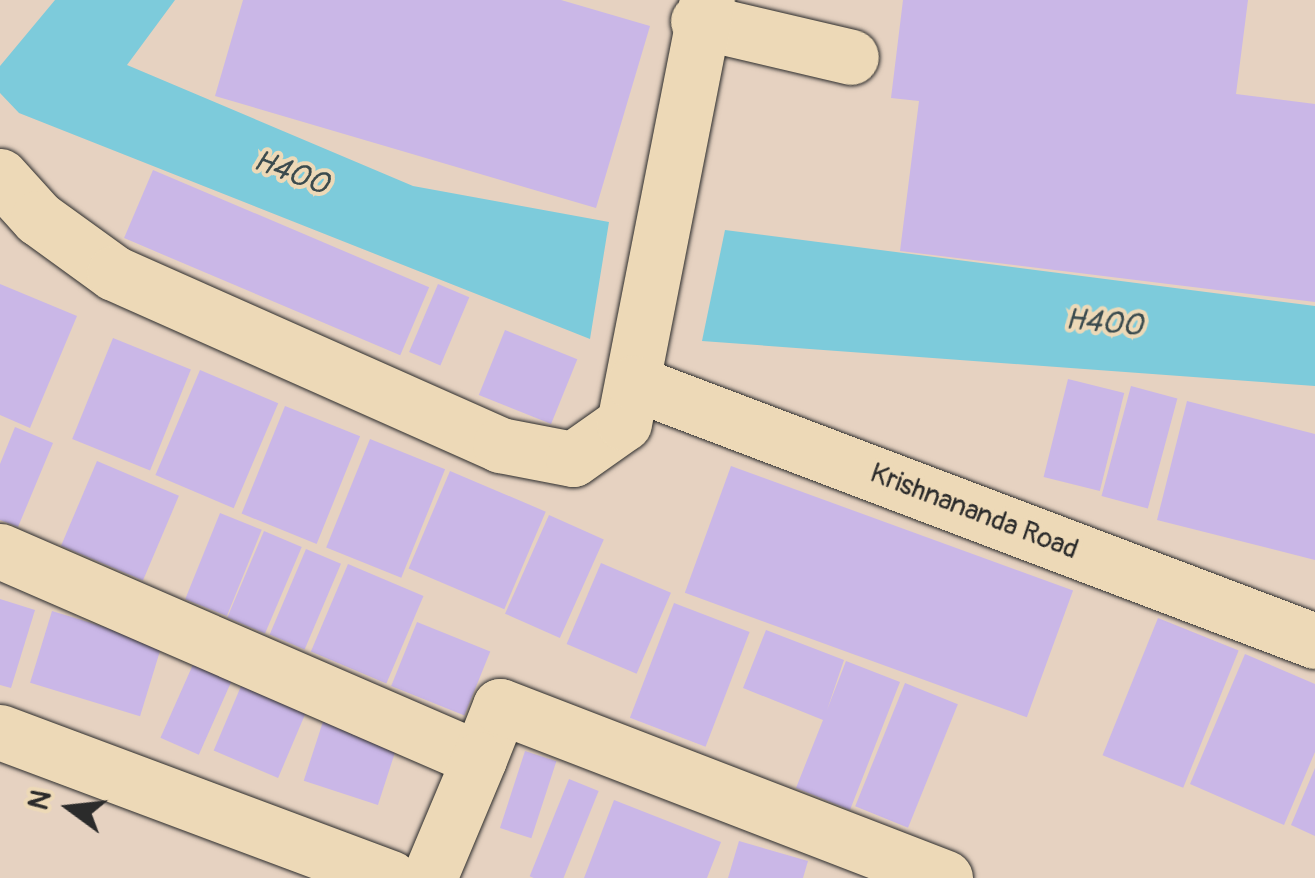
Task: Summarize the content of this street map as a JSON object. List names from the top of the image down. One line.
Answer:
{"streets":{"street":["Krishnananda Road"]},"water":["H400"],"north":"left"}
